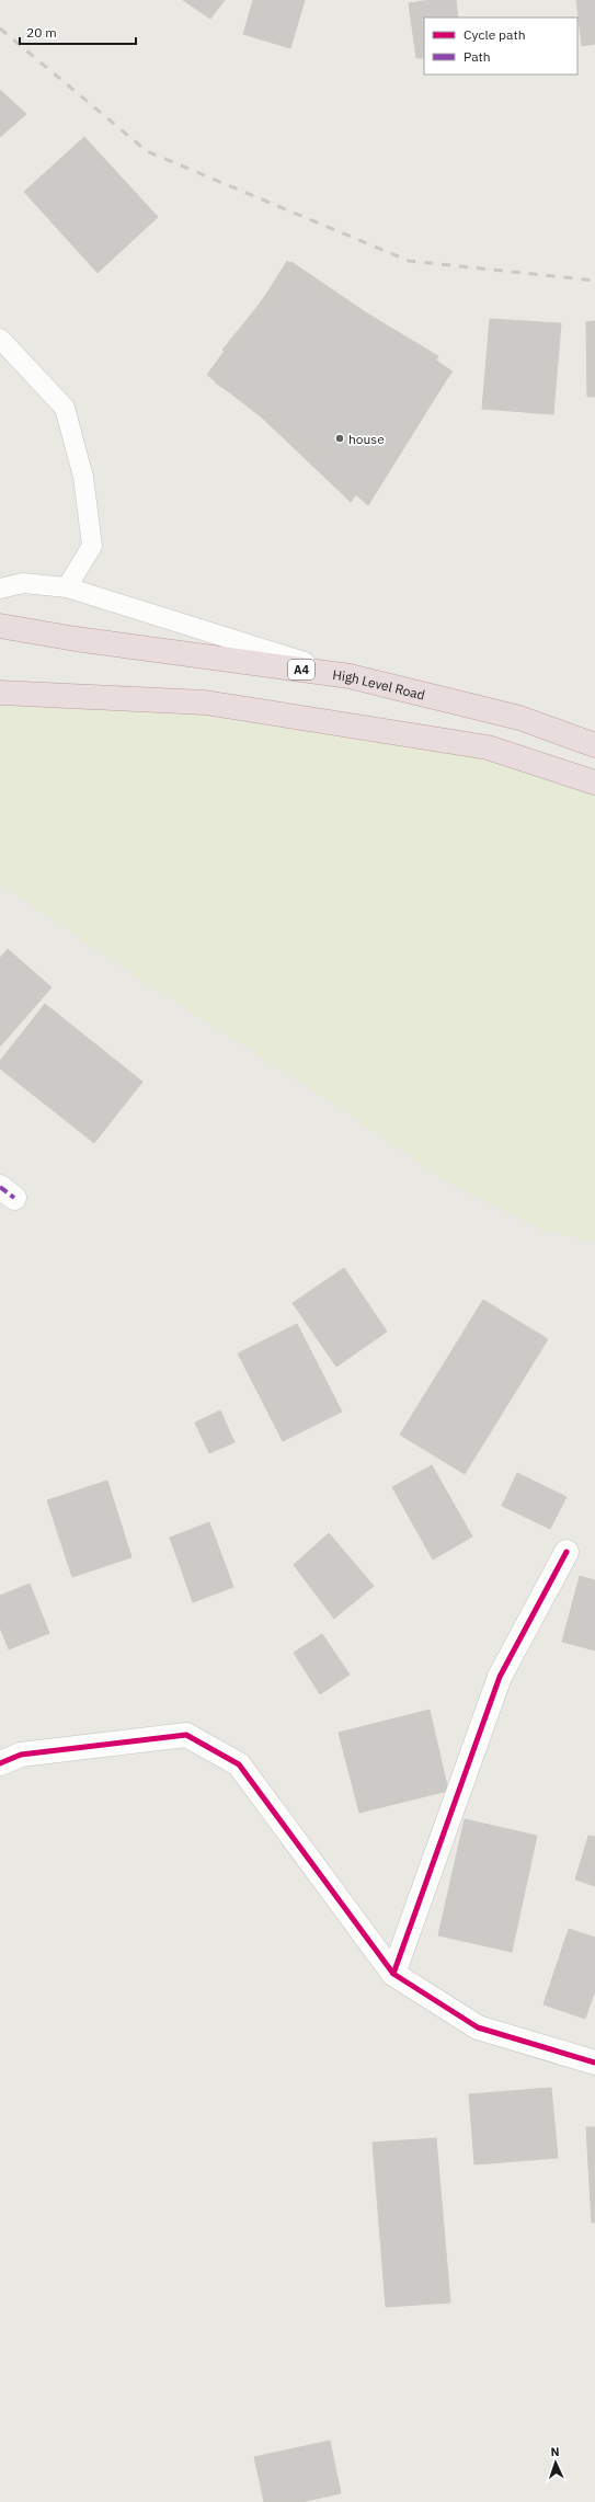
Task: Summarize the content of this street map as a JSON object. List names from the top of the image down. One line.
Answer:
{"streets":{"highway":["A4","High Level Road"]},"places":["house"],"legend":["Cycle path","Path"],"scale_bar":"20 m","north":"top"}
